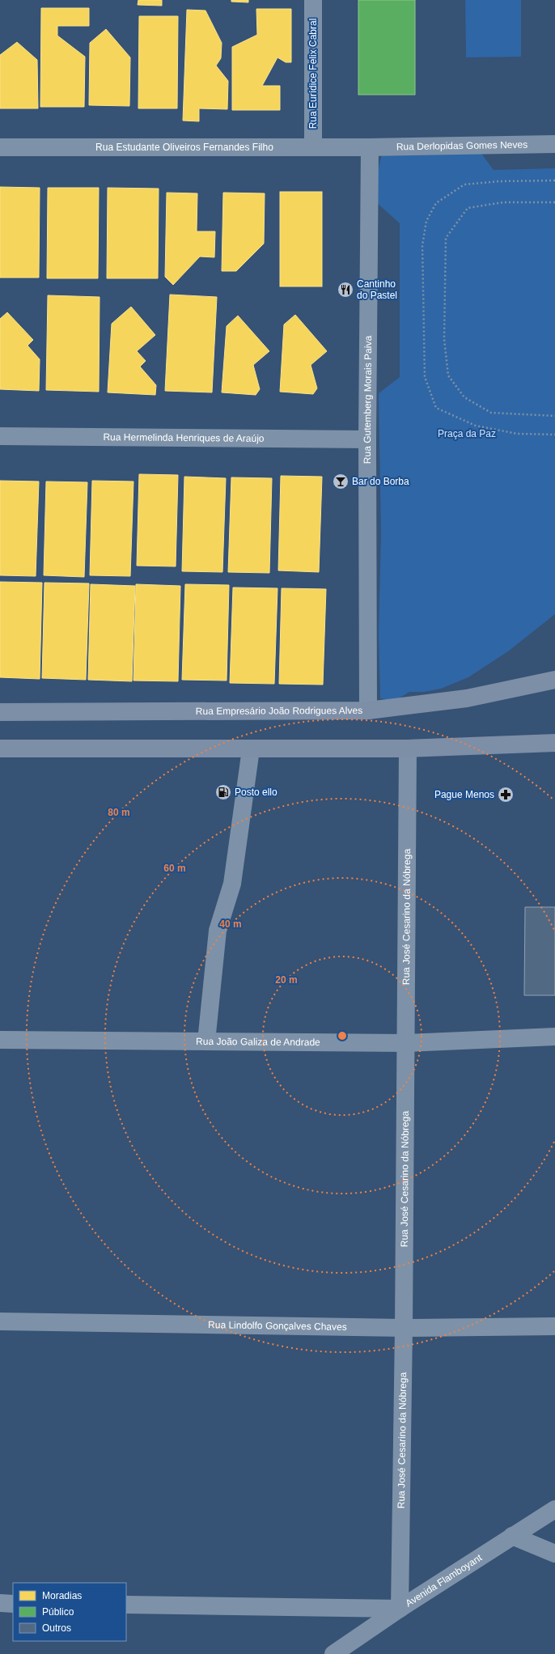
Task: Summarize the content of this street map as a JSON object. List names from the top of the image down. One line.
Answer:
{"streets":{"main road":["Rua Empresário João Rodrigues Alves"],"street":["Rua Eurídice Felix Cabral","Rua Derlopidas Gomes Neves","Rua Estudante Oliveiros Fernandes Filho","Rua Gutemberg Morais Paiva","Rua Hermelinda Henriques de Araújo","Rua José Cesarino da Nóbrega","Rua João Galiza de Andrade","Rua Lindolfo Gonçalves Chaves","Avenida Flamboyant"]},"crossings":[["Rua Eurídice Felix Cabral","Rua Estudante Oliveiros Fernandes Filho"],["Rua Derlopidas Gomes Neves","Rua Estudante Oliveiros Fernandes Filho"],["Rua Derlopidas Gomes Neves","Rua Gutemberg Morais Paiva"],["Rua Estudante Oliveiros Fernandes Filho","Rua Gutemberg Morais Paiva"],["Rua Gutemberg Morais Paiva","Rua Hermelinda Henriques de Araújo"],["Rua Gutemberg Morais Paiva","Rua Empresário João Rodrigues Alves"],["Rua José Cesarino da Nóbrega","Rua João Galiza de Andrade"],["Rua José Cesarino da Nóbrega","Rua Lindolfo Gonçalves Chaves"],["Rua José Cesarino da Nóbrega","Avenida Flamboyant"]],"parks":["Praça da Paz"],"places":{"restaurant":["Cantinho do Pastel"],"bar":["Bar do Borba"],"fuel station":["Posto ello"],"pharmacy":["Pague Menos"]},"legend":["Moradias","Público","Outros"],"rings":["80 m","60 m","40 m","20 m"]}
